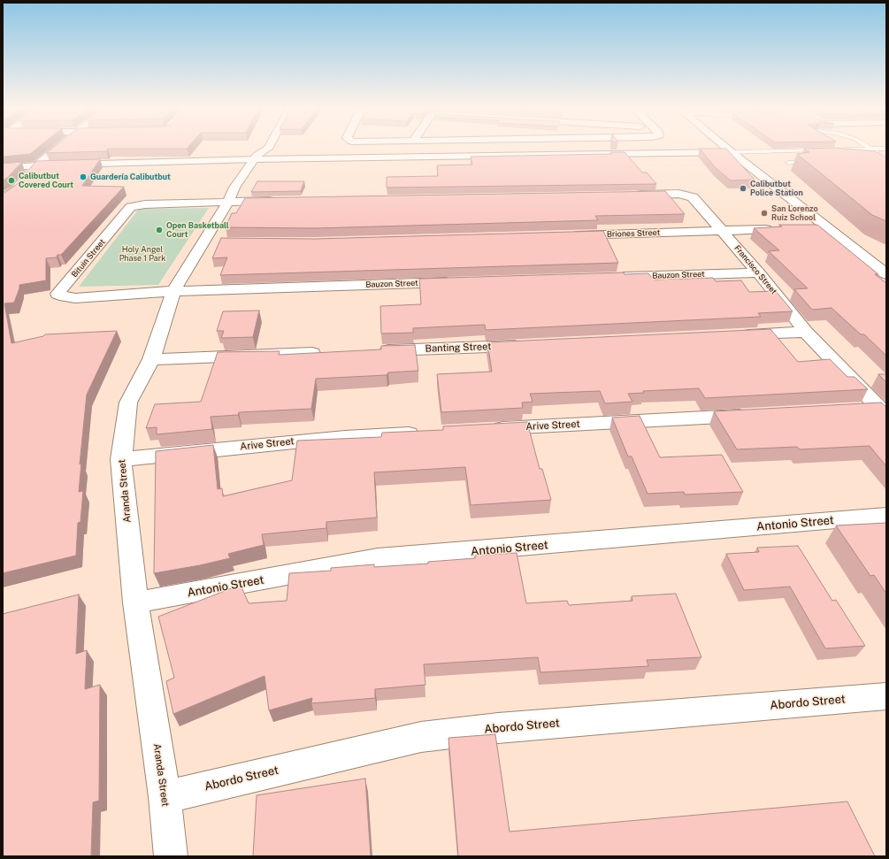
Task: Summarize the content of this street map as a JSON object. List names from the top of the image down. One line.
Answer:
{"streets":{"street":["Briones Street","Bituin Street","Francisco Street","Bauzon Street","Banting Street","Arive Street","Aranda Street","Antonio Street","Abordo Street"]},"crossings":[["Briones Street","Francisco Street"],["Bituin Street","Bauzon Street"],["Bituin Street","Aranda Street"],["Francisco Street","Bauzon Street"],["Bauzon Street","Aranda Street"],["Arive Street","Aranda Street"],["Aranda Street","Antonio Street"],["Aranda Street","Abordo Street"]],"parks":["Holy Angel Phase 1 Park"],"places":["Guardería Calibutbut","Calibutbut Covered Court","Calibutbut Police Station","San Lorenzo Ruiz School","Open Basketball Court"]}
